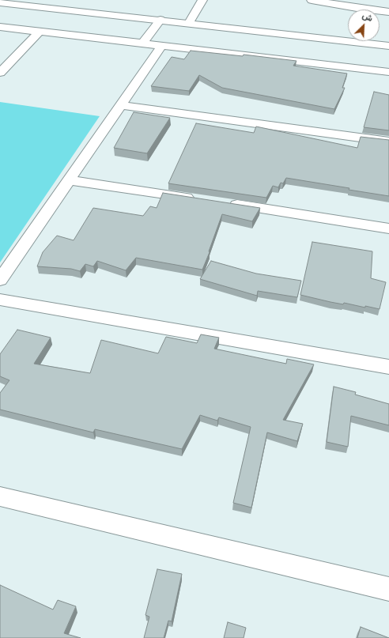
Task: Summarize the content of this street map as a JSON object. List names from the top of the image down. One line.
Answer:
{"north":"top right"}
